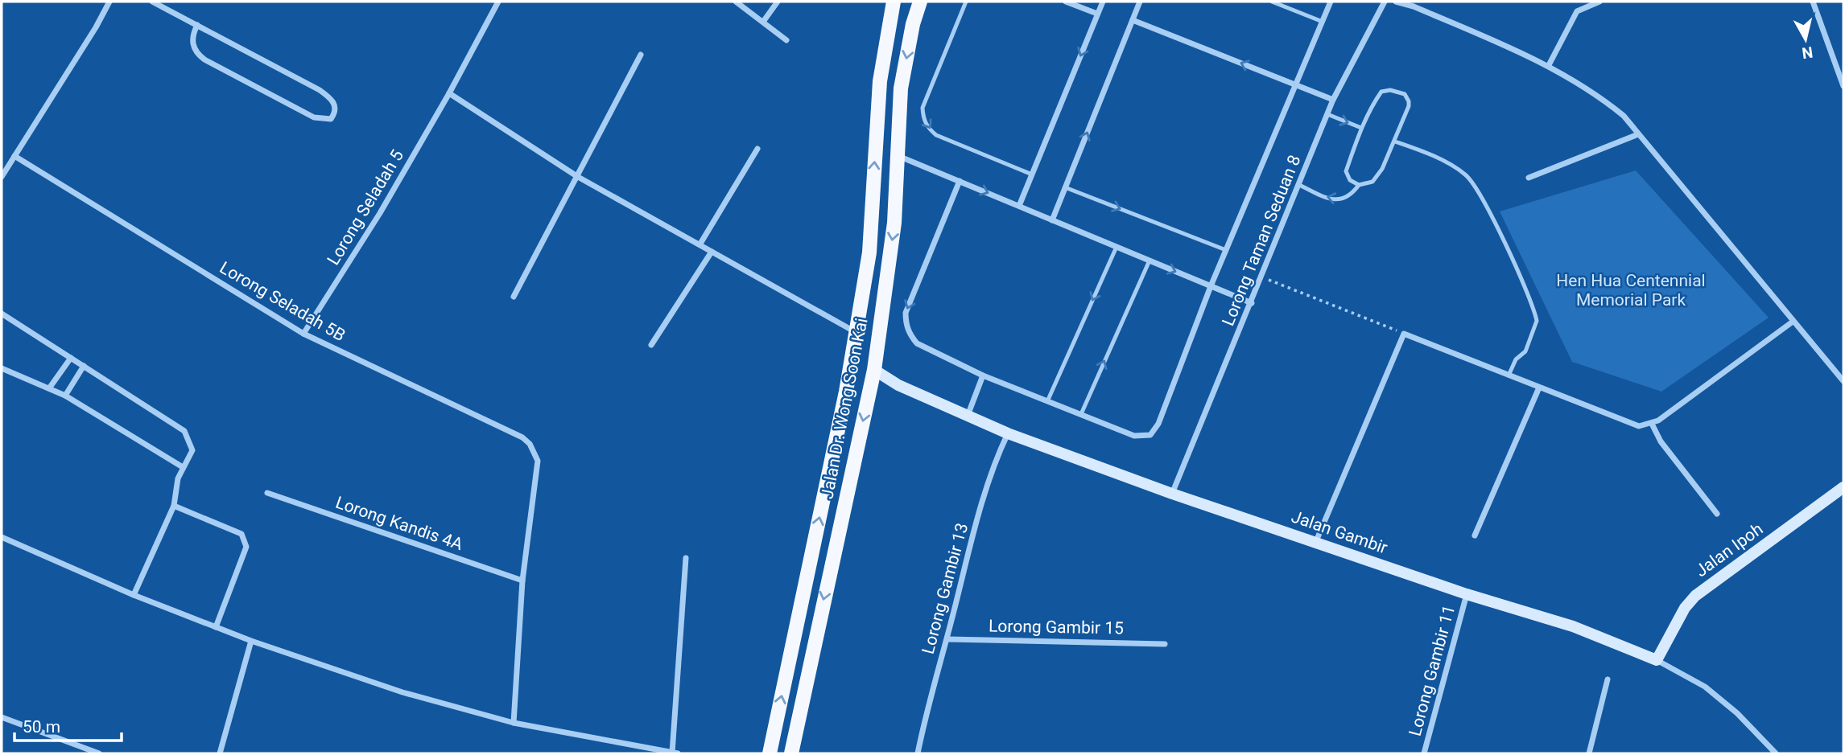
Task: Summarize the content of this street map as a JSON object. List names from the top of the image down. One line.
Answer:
{"streets":{"main road":["Jalan Dr. Wong Soon Kai"],"street":["Lorong Seladah 5","Lorong Taman Seduan 8","Lorong Seladah 5B","Lorong Kandis 4A","Jalan Gambir","Jalan Ipoh","Lorong Gambir 13","Lorong Gambir 15","Lorong Gambir 11"]},"crossings":[["Lorong Seladah 5","Lorong Seladah 5B"],["Lorong Taman Seduan 8","Jalan Gambir"],["Lorong Seladah 5B","Lorong Kandis 4A"],["Jalan Dr. Wong Soon Kai","Jalan Gambir"],["Jalan Gambir","Jalan Ipoh"],["Jalan Gambir","Lorong Gambir 13"],["Jalan Gambir","Lorong Gambir 11"],["Lorong Gambir 13","Lorong Gambir 15"]],"parks":["Hen Hua Centennial Memorial Park"],"scale_bar":"50 m","north":"bottom"}
